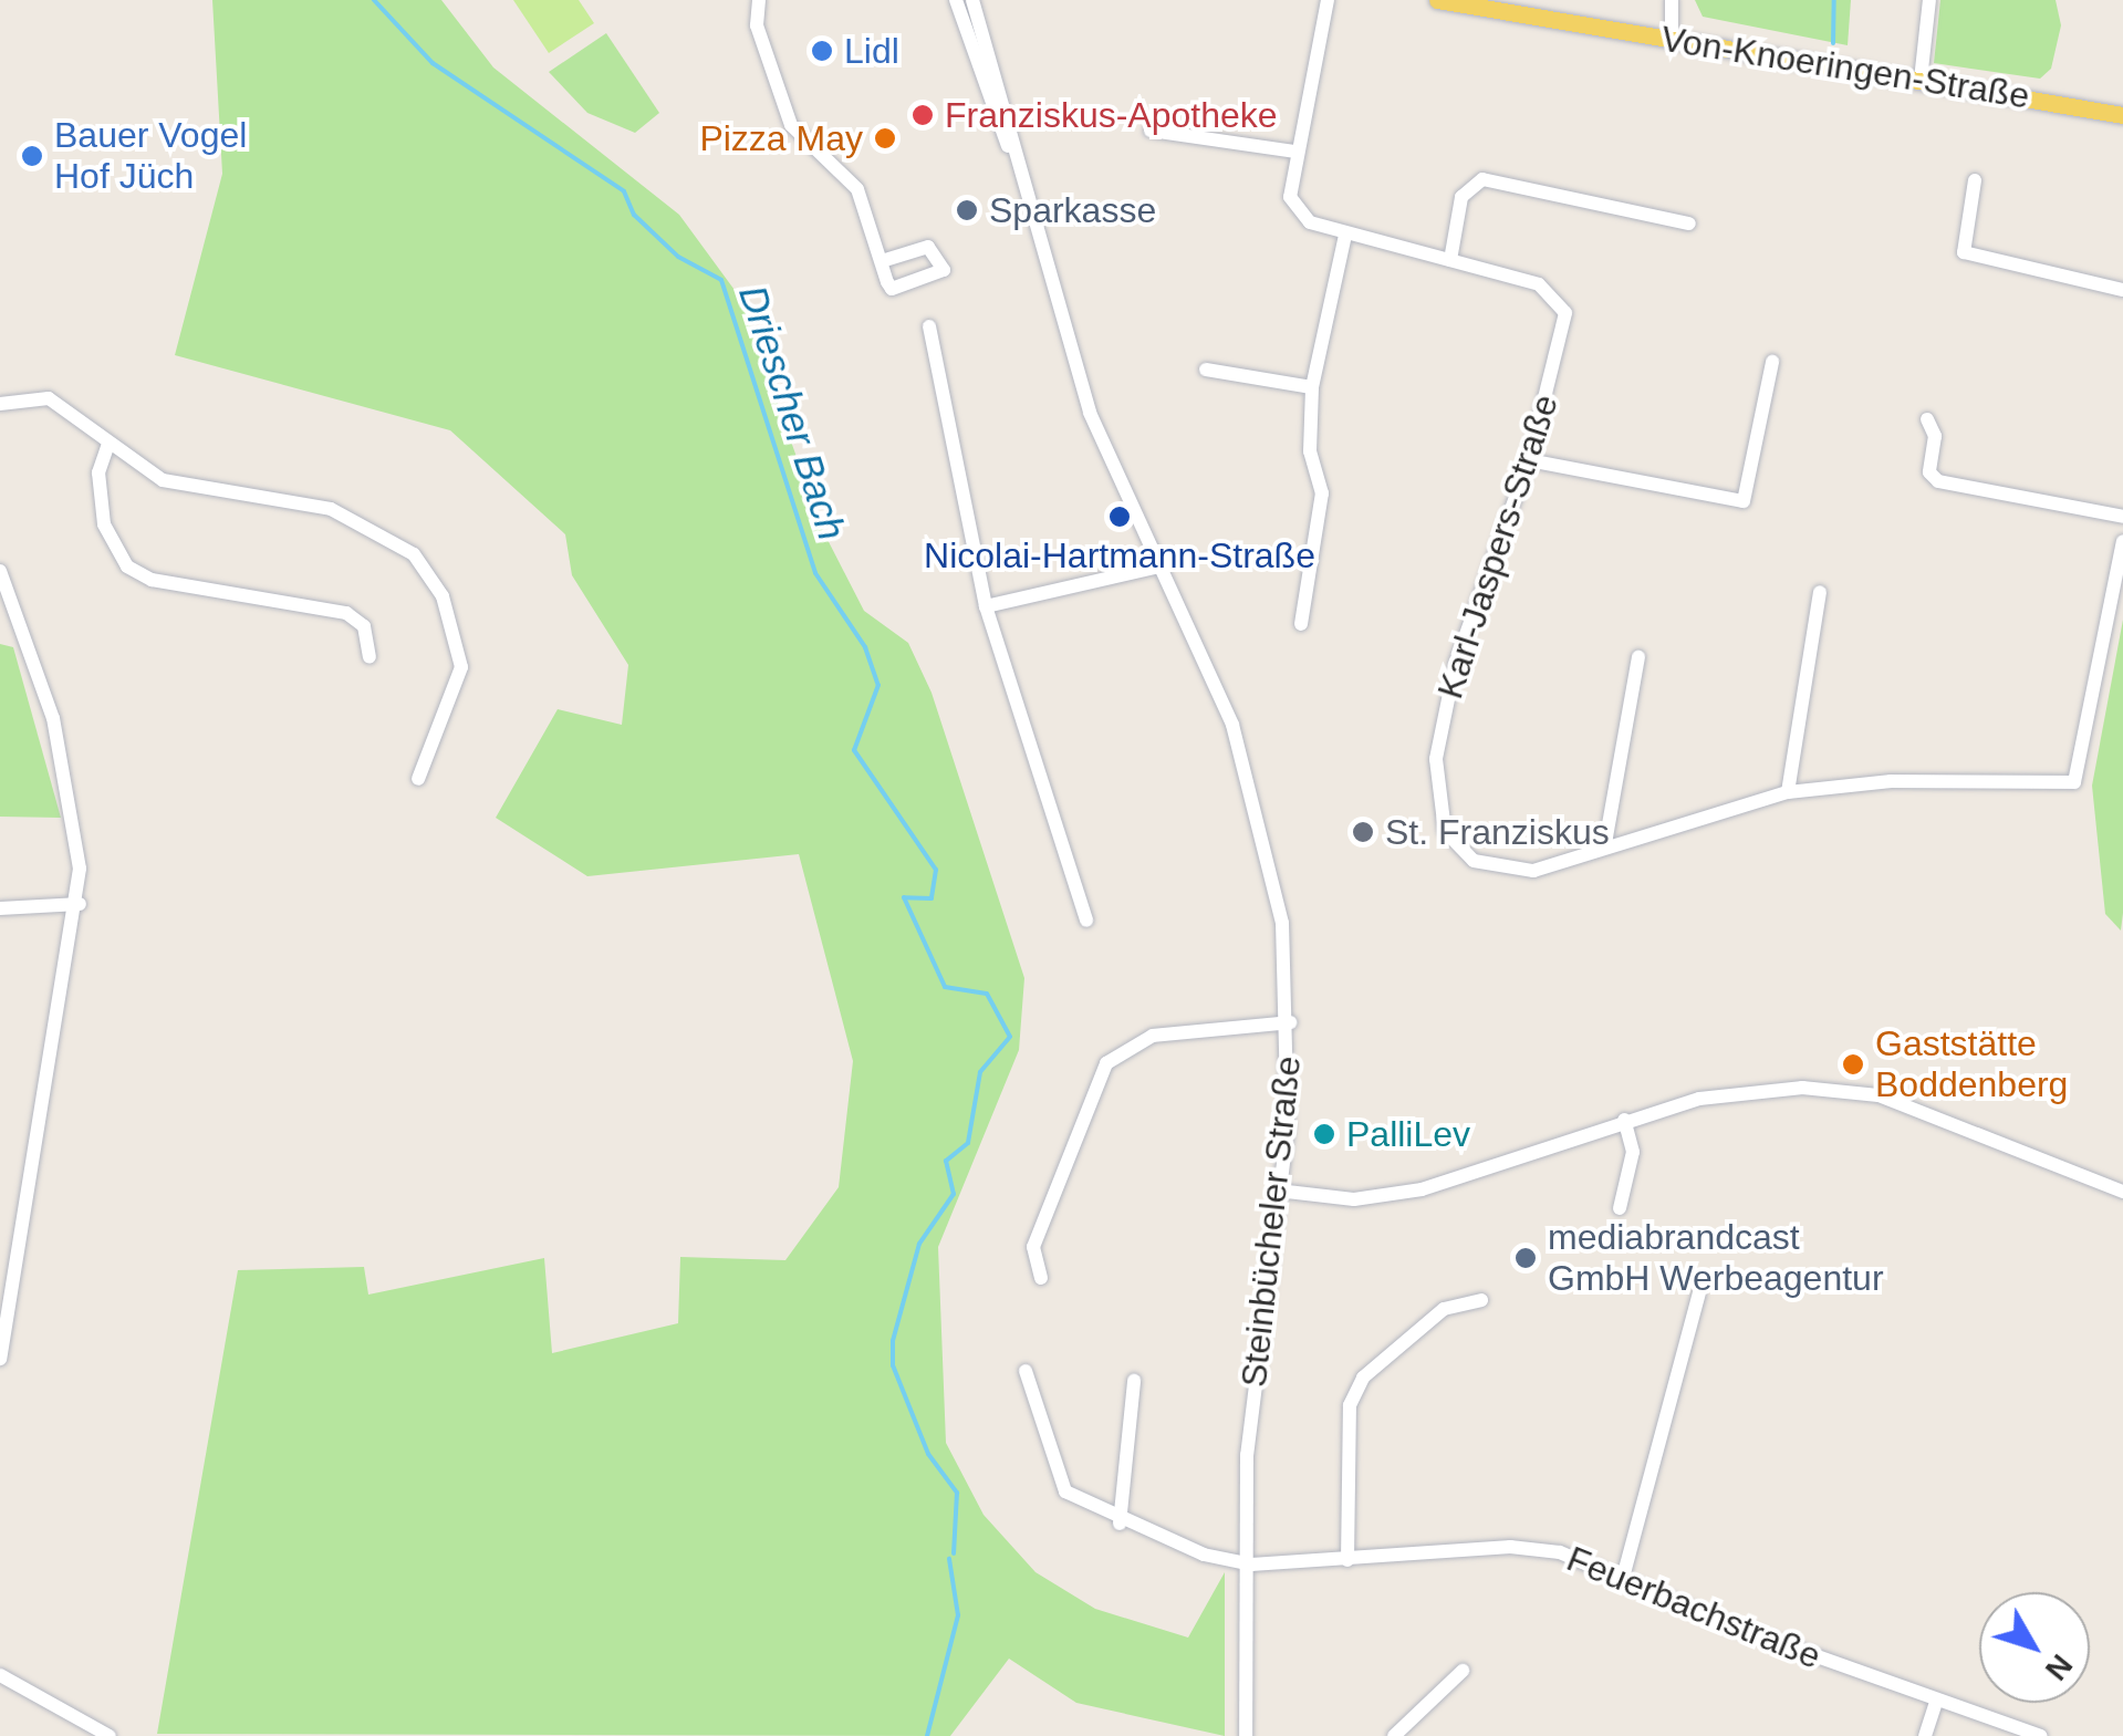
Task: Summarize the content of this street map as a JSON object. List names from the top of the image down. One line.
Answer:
{"streets":{"main road":["Von-Knoeringen-Straße"],"street":["Karl-Jaspers-Straße","Steinbücheler Straße","Feuerbachstraße"]},"crossings":[["Steinbücheler Straße","Feuerbachstraße"]],"water":["Driescher Bach"],"places":["Lidl","Franziskus-Apotheke","Pizza May","Bauer Vogel Hof Jüch","Sparkasse","Nicolai-Hartmann-Straße","St. Franziskus","Gaststätte Boddenberg","PalliLev","mediabrandcast GmbH Werbeagentur"],"north":"bottom right"}
